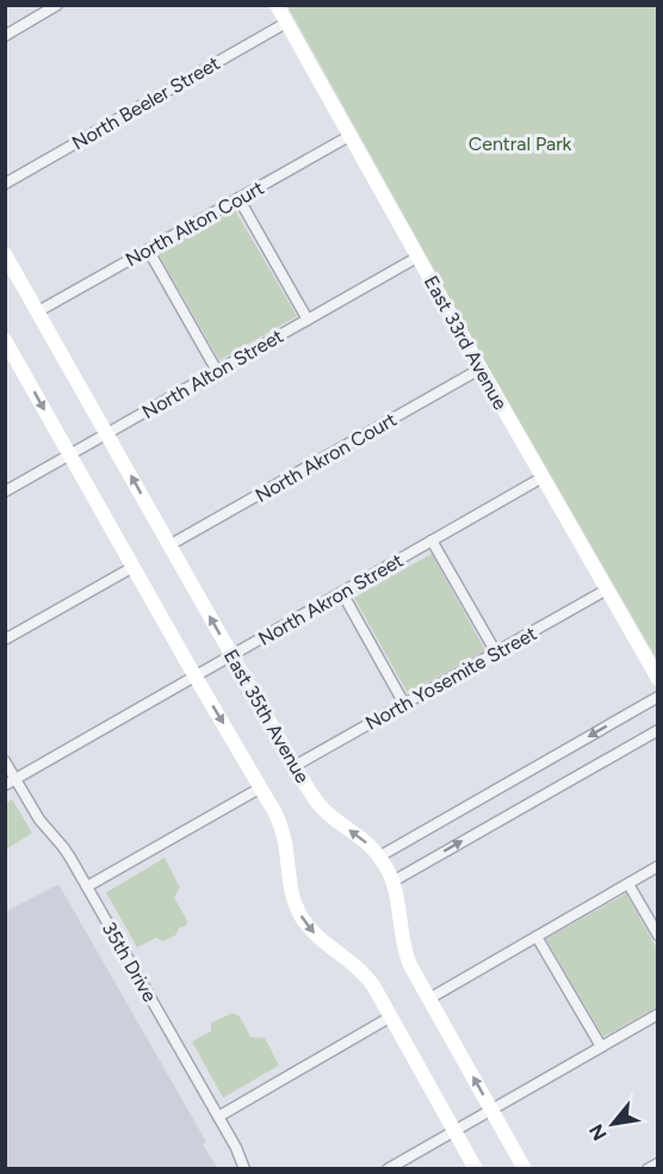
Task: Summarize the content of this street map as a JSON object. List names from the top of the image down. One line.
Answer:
{"streets":{"street":["North Beeler Street","North Alton Court","East 33rd Avenue","North Alton Street","North Akron Court","North Akron Street","North Yosemite Street","East 35th Avenue","35th Drive"]},"crossings":[["North Beeler Street","East 33rd Avenue"],["North Alton Court","East 33rd Avenue"],["North Alton Court","East 35th Avenue"],["East 33rd Avenue","North Alton Street"],["East 33rd Avenue","North Akron Court"],["East 33rd Avenue","North Akron Street"],["East 33rd Avenue","North Yosemite Street"],["North Alton Street","East 35th Avenue"],["North Akron Court","East 35th Avenue"],["North Akron Street","East 35th Avenue"],["North Akron Street","35th Drive"],["North Yosemite Street","East 35th Avenue"]],"parks":["Central Park"],"north":"bottom left"}
